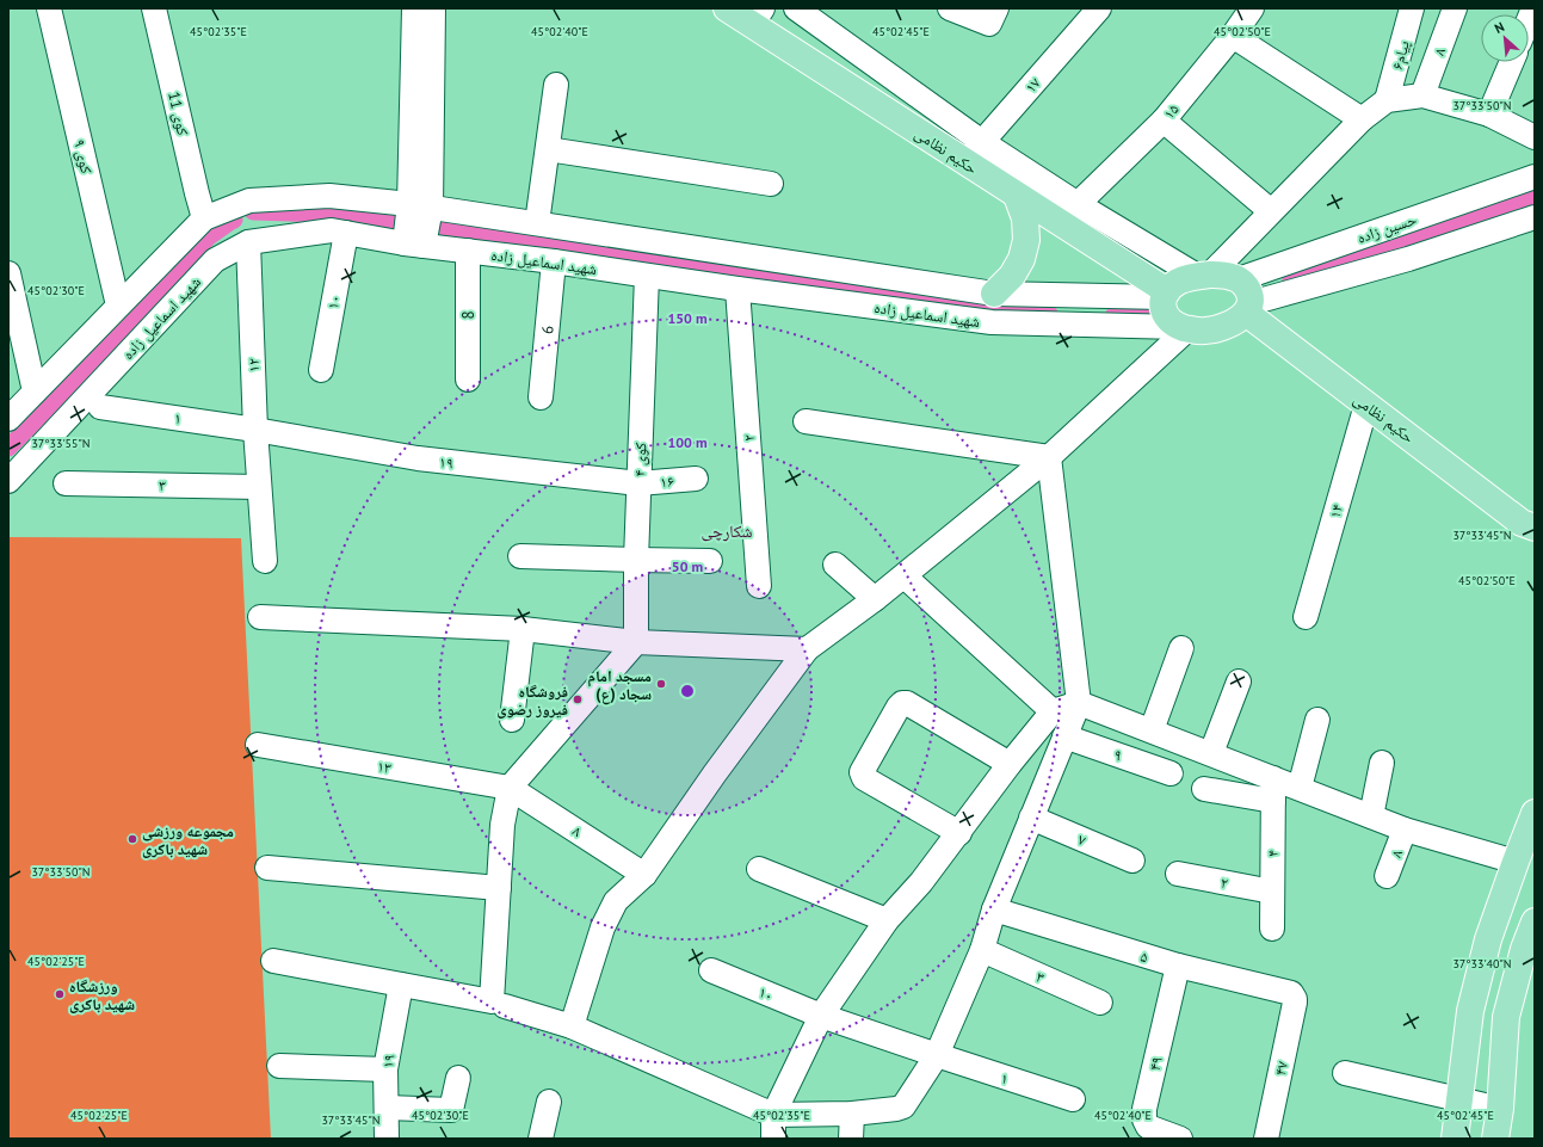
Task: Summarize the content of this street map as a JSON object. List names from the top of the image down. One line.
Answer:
{"streets":{"main road":["حکیم نظامی"],"street":["۸","۶پیام","۱۷","۱۵","کوی 11","کوی ۹","حسین زاده","شهید اسماعیل زاده","۱۰","8","6","۱۲","۱","۲","کوی ۴","۱۹","۱۶","۳","۱۴","۹","۱۳","۷","۴","۵","۴۹","۴۷"]},"crossings":[["۸","۱۳"],["۱۷","حکیم نظامی"],["کوی 11","شهید اسماعیل زاده"],["حکیم نظامی","حسین زاده"],["حکیم نظامی","شهید اسماعیل زاده"],["حکیم نظامی","۱۴"],["کوی ۹","شهید اسماعیل زاده"],["حسین زاده","شهید اسماعیل زاده"],["شهید اسماعیل زاده","۱۰"],["شهید اسماعیل زاده","8"],["شهید اسماعیل زاده","6"],["شهید اسماعیل زاده","۱۲"],["شهید اسماعیل زاده","۲"],["شهید اسماعیل زاده","کوی ۴"],["۱۰","۱"],["۱۲","۱"],["۱۲","۱۹"],["۱۲","۳"],["۱","۱۹"],["۲","۴"],["کوی ۴","۱۹"],["کوی ۴","۱۶"],["۱۹","۱۶"],["۵","۴۹"],["۵","۴۷"]],"districts":["شکارچی"],"places":["مسجد امام سجاد (ع)","فروشگاه فیروز رضوی","مجموعه ورزشی شهید باکری","ورزشگاه شهید باکری"],"north":"top left","coordinates":["45°02'35\"E","45°02'40\"E","45°02'45\"E","45°02'50\"E","37°33'50\"N","45°02'30\"E","37°33'55\"N","37°33'45\"N","45°02'25\"E","37°33'40\"N"],"rings":["150 m","100 m","50 m"]}
